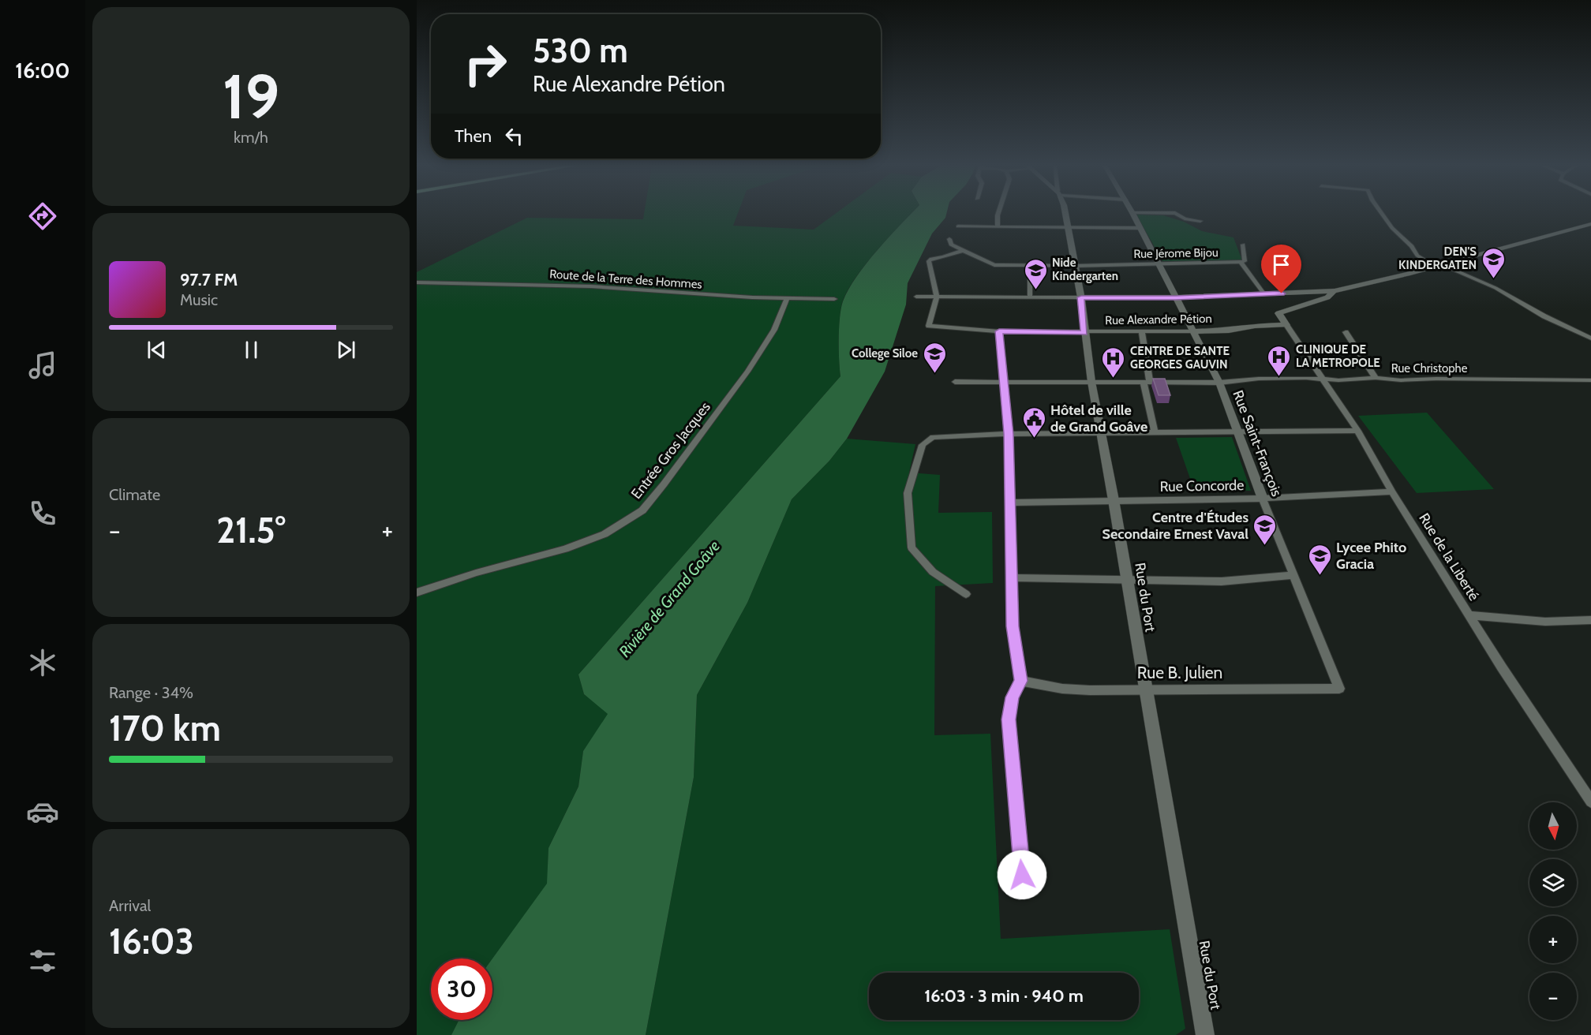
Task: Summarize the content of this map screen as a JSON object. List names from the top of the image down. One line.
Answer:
{"streets":{"street":["Rue Jérome Bijou","Route de la Terre des Hommes","Rue Alexandre Pétion","Rue Christophe","Rue Saint-François","Entrée Gros Jacques","Rue Concorde","Rue de la Liberté","Rue du Port","Rue B. Julien"]},"crossings":[["Rue Jérome Bijou","Rue Saint-François"],["Rue Jérome Bijou","Rue du Port"],["Route de la Terre des Hommes","Entrée Gros Jacques"],["Rue Alexandre Pétion","Rue Saint-François"],["Rue Alexandre Pétion","Rue de la Liberté"],["Rue Alexandre Pétion","Rue du Port"],["Rue Christophe","Rue Saint-François"],["Rue Christophe","Rue de la Liberté"],["Rue Christophe","Rue du Port"],["Rue Saint-François","Rue Concorde"],["Rue Saint-François","Rue B. Julien"],["Rue Concorde","Rue de la Liberté"],["Rue Concorde","Rue du Port"],["Rue du Port","Rue B. Julien"]],"water":["Rivière de Grand Goâve"],"places":{"school or university":["DEN'S KINDERGATEN","Nide Kindergarten","College Siloe","Centre d'Études Secondaire Ernest Vaval","Lycee Phito Gracia"],"hospital":["CLINIQUE DE LA METROPOLE","CENTRE DE SANTE GEORGES GAUVIN"],"public building":["Hôtel de ville de Grand Goâve"]},"north":"bottom","page":{"tabs":"16:00","tile":[["19","km/h"],"Climate",["Range · 34%","170 km"],["Arrival","16:03"]],"turn":["530 m","Rue Alexandre Pétion"],"then":"Then","song":["97.7 FM","Music"],"heat":["−","21.5°","+"],"map_buttons":["+","−"],"limit":"30","trip":"16:03 · 3 min · 940 m"}}
